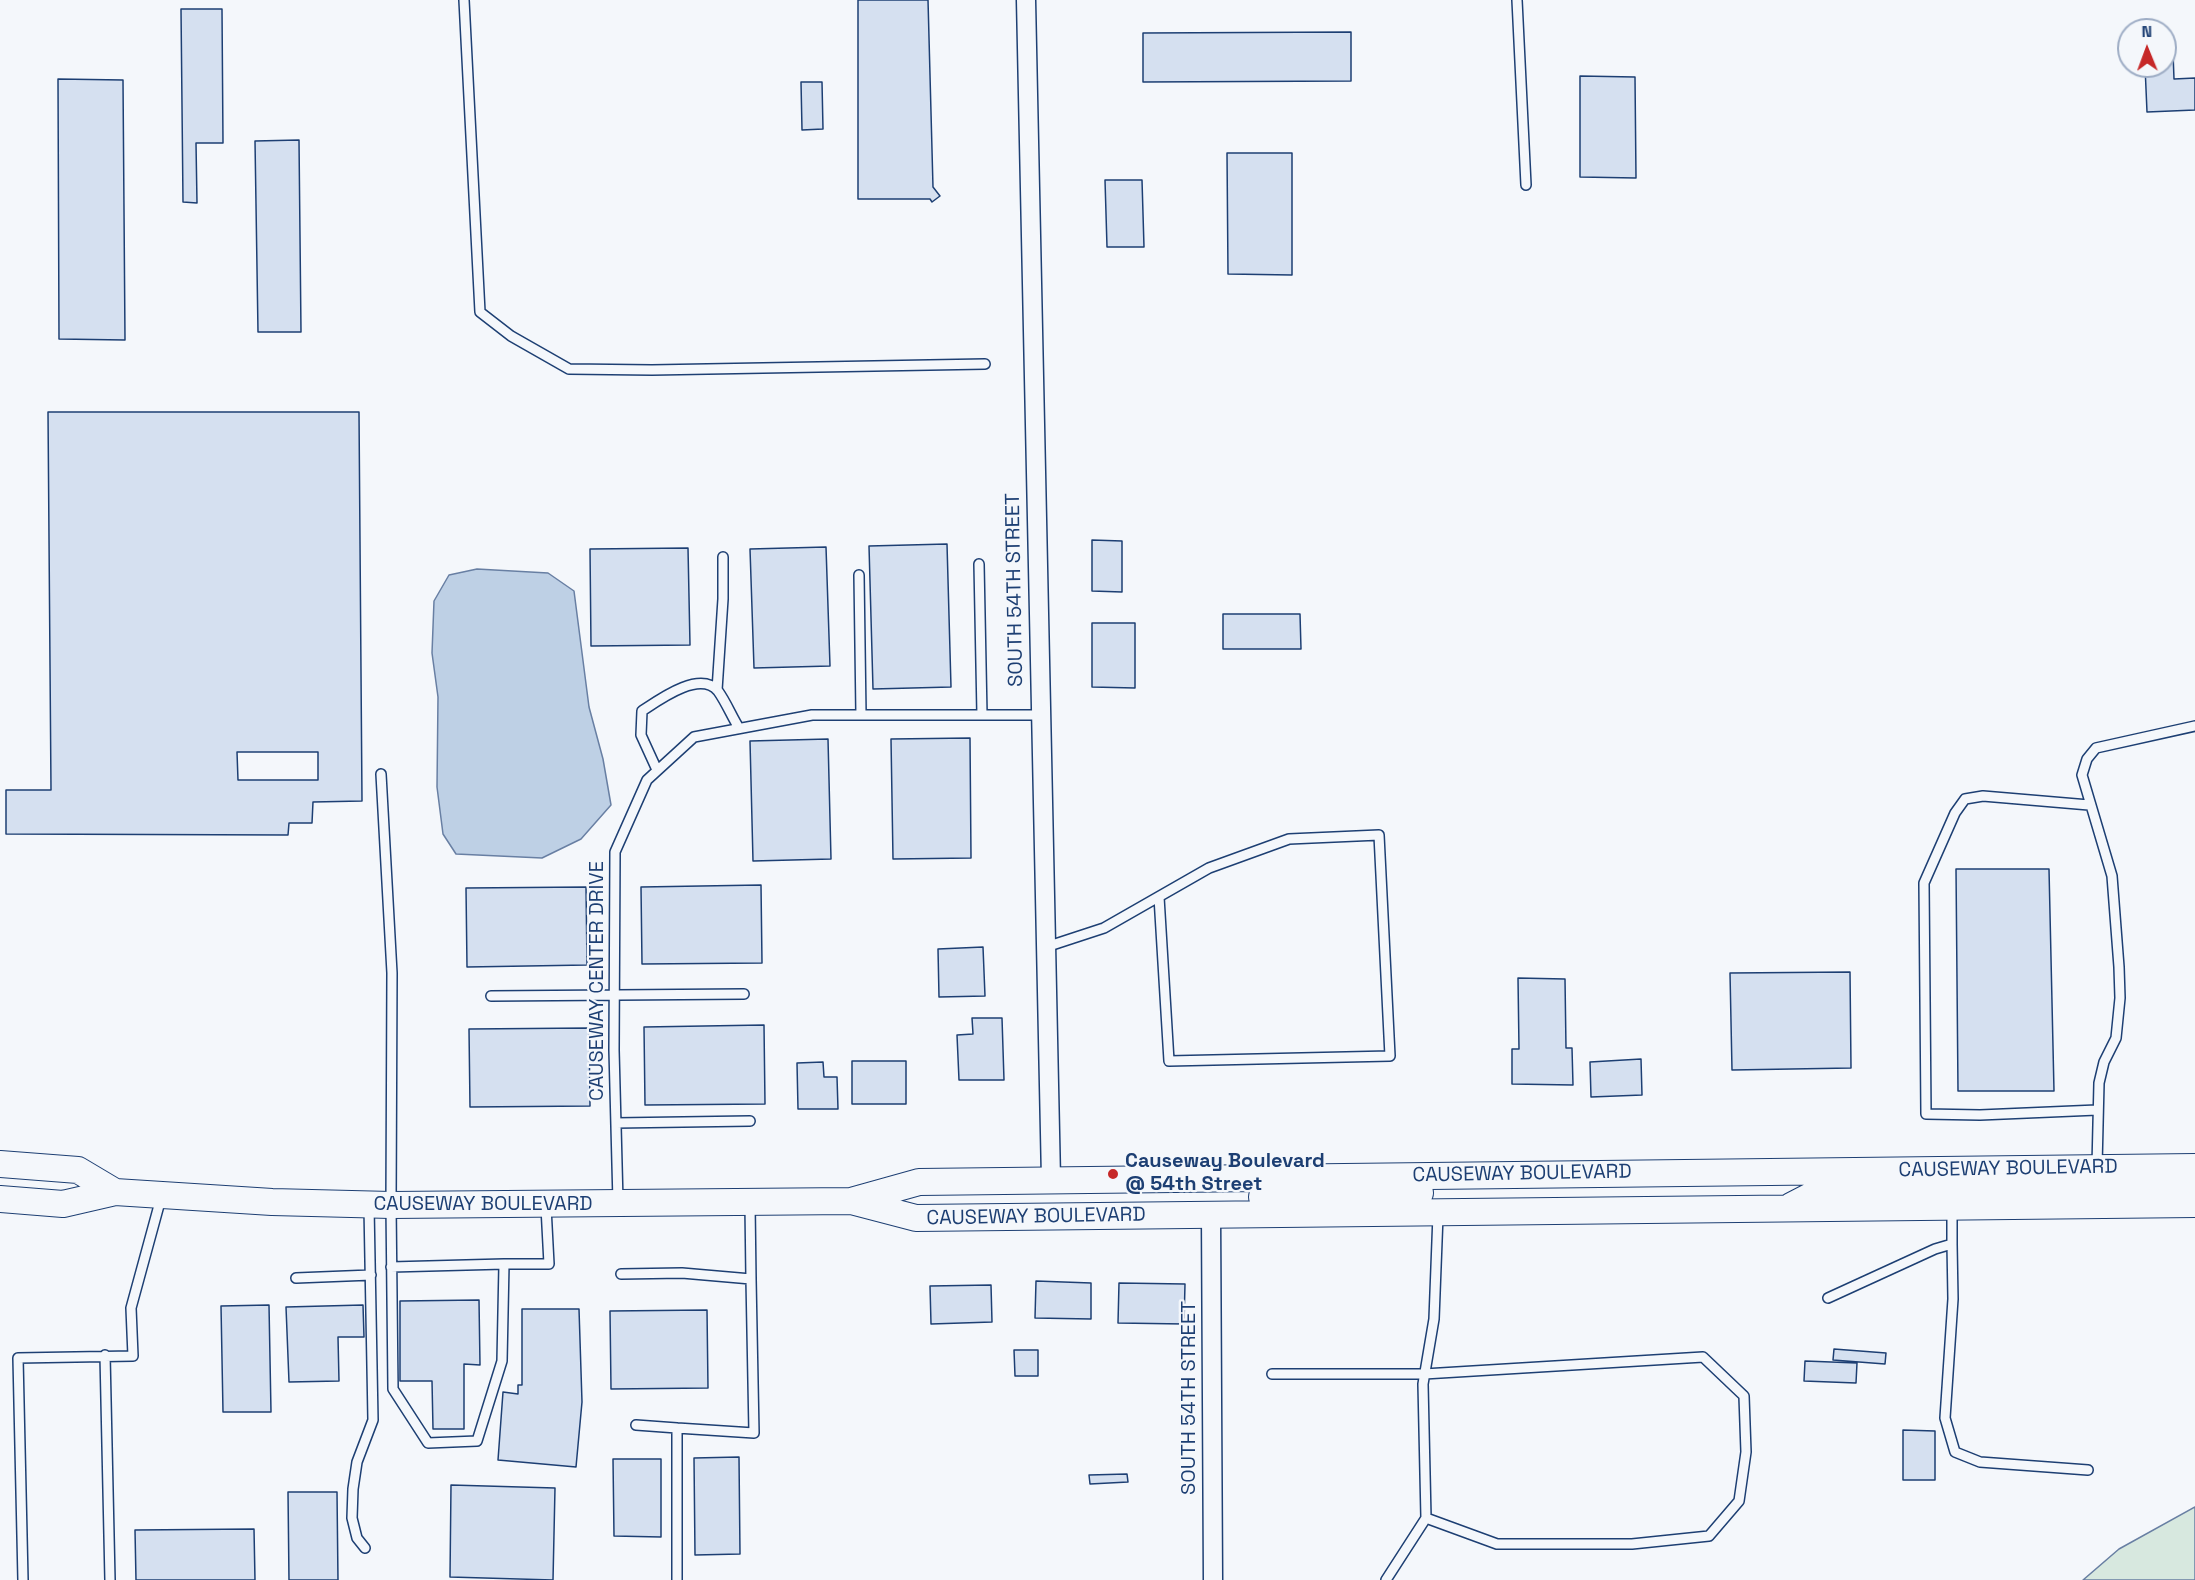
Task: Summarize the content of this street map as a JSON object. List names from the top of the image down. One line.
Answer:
{"streets":{"main road":["CAUSEWAY BOULEVARD"],"street":["SOUTH 54TH STREET"],"lane":["CAUSEWAY CENTER DRIVE"]},"crossings":[["SOUTH 54TH STREET","CAUSEWAY CENTER DRIVE"],["SOUTH 54TH STREET","CAUSEWAY BOULEVARD"],["CAUSEWAY CENTER DRIVE","CAUSEWAY BOULEVARD"]],"places":["Causeway Boulevard @ 54th Street"],"north":"top"}
